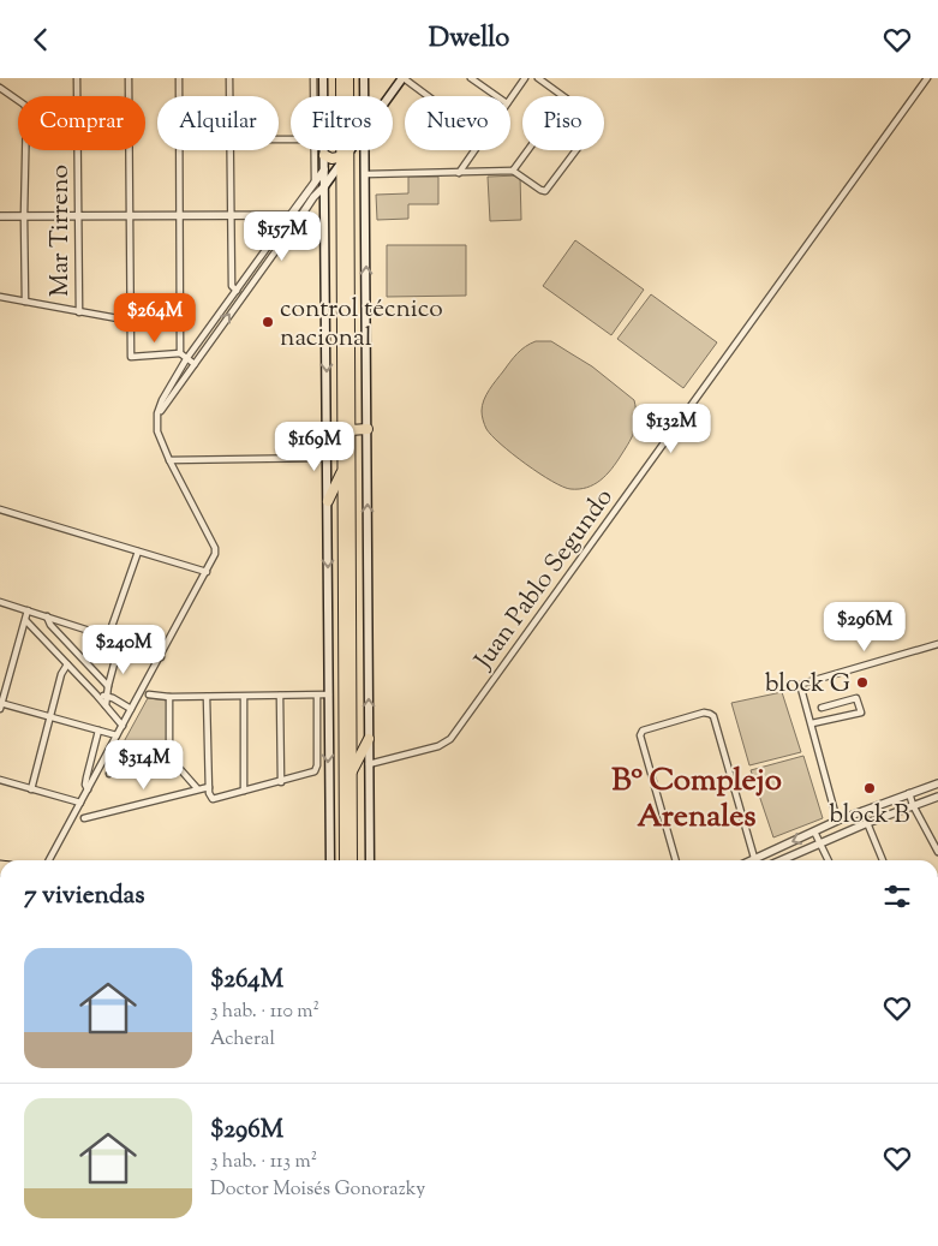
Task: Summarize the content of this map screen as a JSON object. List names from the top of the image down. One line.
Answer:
{"streets":{"street":["Mar Tirreno","Juan Pablo Segundo"]},"districts":["Bº Complejo Arenales"],"places":["control técnico nacional","block G","block B"],"page":{"header":"Dwello","chip":["Comprar","Alquilar","Filtros","Nuevo","Piso"],"price":["$157M","$264M","$132M","$169M","$296M","$240M","$314M"],"heading":"7 viviendas","list":[{"name":"$264M","note":"3 hab. · 110 m² · Acheral"},{"name":"$296M","note":"3 hab. · 113 m² · Doctor Moisés Gonorazky"}]}}
